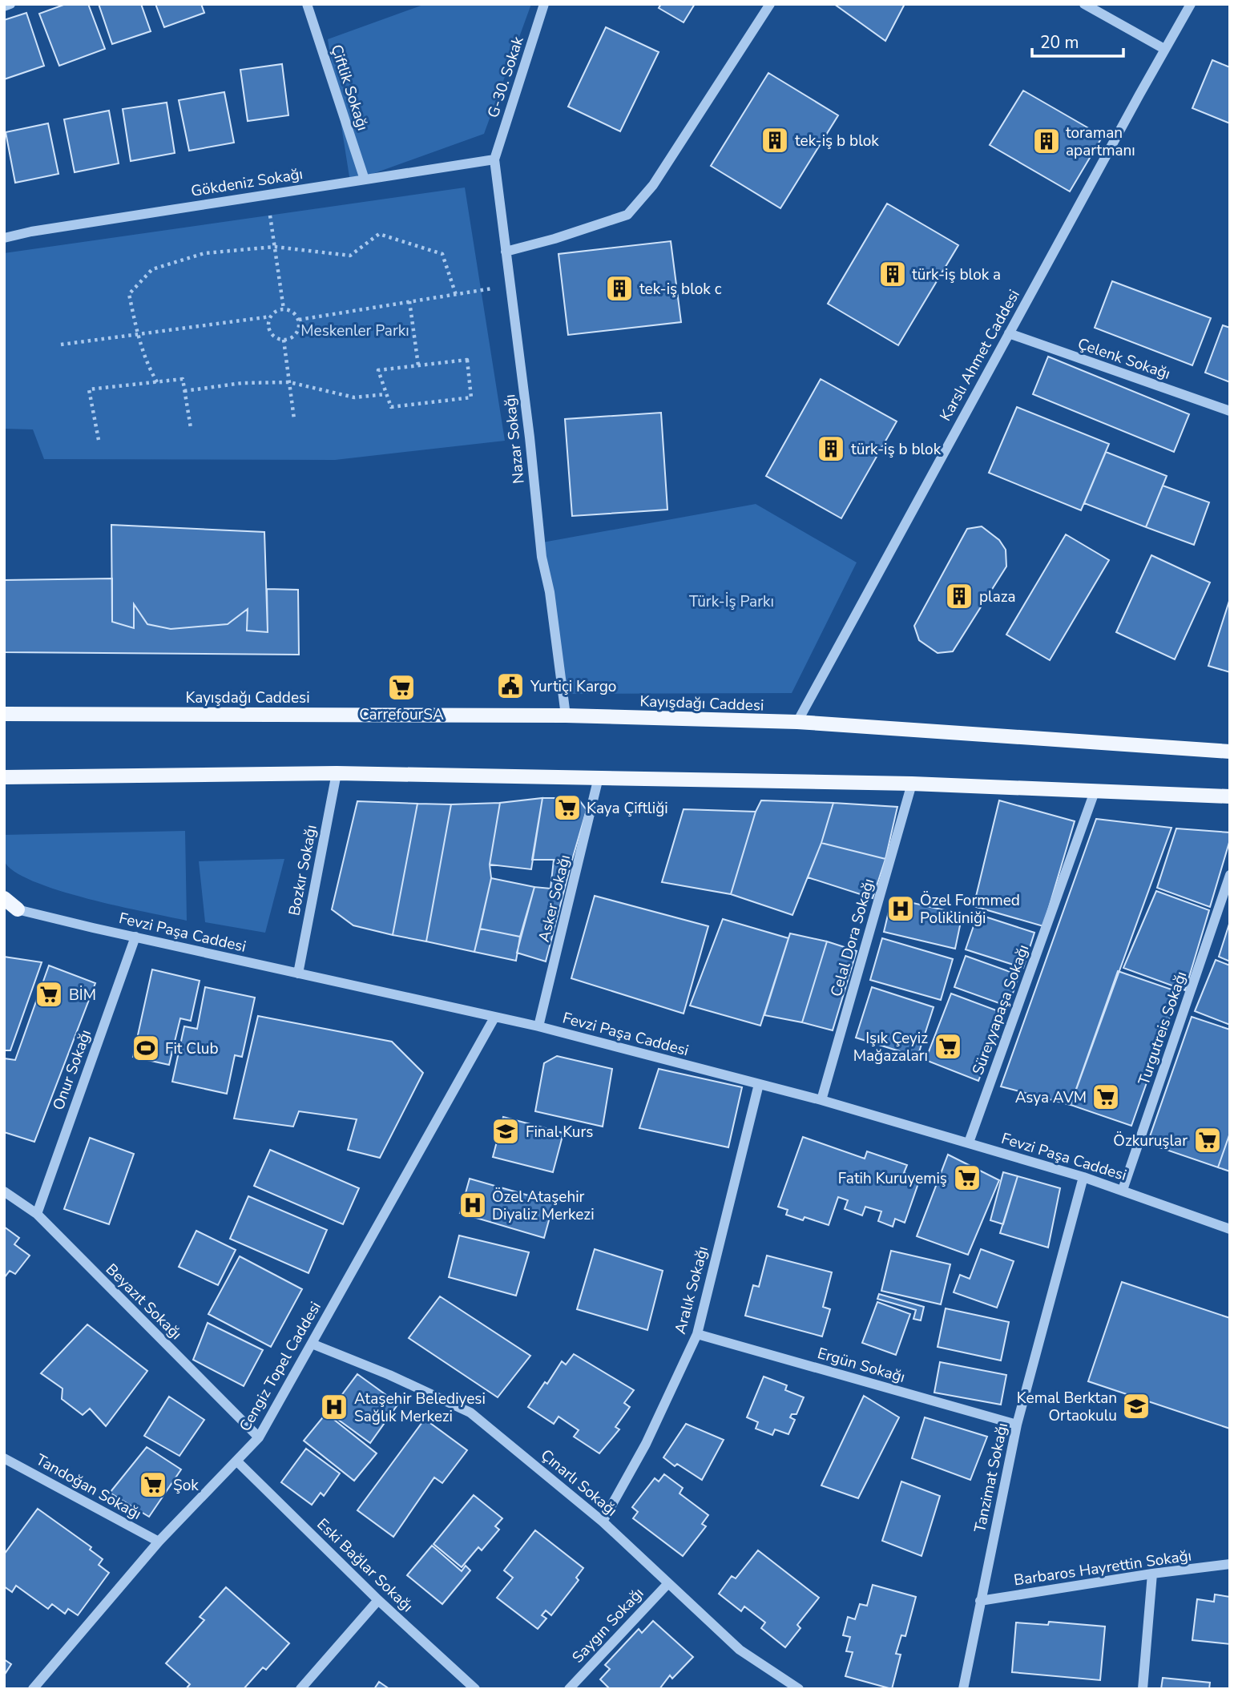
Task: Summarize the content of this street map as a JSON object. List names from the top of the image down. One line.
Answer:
{"streets":{"main road":["Kayışdağı Caddesi"],"street":["G-30. Sokak","Çiftlik Sokağı","Gökdeniz Sokağı","Karslı Ahmet Caddesi","Çelenk Sokağı","Nazar Sokağı","Bozkır Sokağı","Asker Sokağı","Fevzi Paşa Caddesi","Celal Dora Sokağı","Süreyyapaşa Sokağı","Turgutreis Sokağı","Onur Sokağı","Aralık Sokağı","Beyazıt Sokağı","Ergün Sokağı","Cengiz Topel Caddesi","Tanzimat Sokağı","Çınarlı Sokağı","Tandoğan Sokağı","Eski Bağlar Sokağı","Barbaros Hayrettin Sokağı","Saygın Sokağı"]},"crossings":[["G-30. Sokak","Gökdeniz Sokağı"],["G-30. Sokak","Nazar Sokağı"],["Çiftlik Sokağı","Gökdeniz Sokağı"],["Gökdeniz Sokağı","Nazar Sokağı"],["Karslı Ahmet Caddesi","Çelenk Sokağı"],["Karslı Ahmet Caddesi","Kayışdağı Caddesi"],["Nazar Sokağı","Kayışdağı Caddesi"],["Bozkır Sokağı","Fevzi Paşa Caddesi"],["Asker Sokağı","Fevzi Paşa Caddesi"],["Fevzi Paşa Caddesi","Celal Dora Sokağı"],["Fevzi Paşa Caddesi","Süreyyapaşa Sokağı"],["Fevzi Paşa Caddesi","Turgutreis Sokağı"],["Fevzi Paşa Caddesi","Onur Sokağı"],["Fevzi Paşa Caddesi","Aralık Sokağı"],["Fevzi Paşa Caddesi","Cengiz Topel Caddesi"],["Fevzi Paşa Caddesi","Tanzimat Sokağı"],["Onur Sokağı","Beyazıt Sokağı"],["Aralık Sokağı","Ergün Sokağı"],["Aralık Sokağı","Çınarlı Sokağı"],["Beyazıt Sokağı","Cengiz Topel Caddesi"],["Ergün Sokağı","Tanzimat Sokağı"],["Cengiz Topel Caddesi","Çınarlı Sokağı"],["Cengiz Topel Caddesi","Tandoğan Sokağı"],["Cengiz Topel Caddesi","Eski Bağlar Sokağı"],["Tanzimat Sokağı","Barbaros Hayrettin Sokağı"],["Çınarlı Sokağı","Saygın Sokağı"]],"parks":["Meskenler Parkı","Türk-İş Parkı"],"places":{"building":["tek-iş b blok","toraman apartmanı","türk-iş blok a","tek-iş blok c","türk-iş b blok","plaza"],"public building":["Yurtiçi Kargo"],"supermarket":["CarrefourSA","Kaya Çiftliği","BİM","Işık Çeyiz Mağazaları","Asya AVM","Özkuruşlar","Fatih Kuruyemiş","Şok"],"hospital":["Özel Formmed Polikliniği","Özel Ataşehir Diyaliz Merkezi","Ataşehir Belediyesi Sağlık Merkezi"],"sports":["Fit Club"],"school or university":["Final Kurs","Kemal Berktan Ortaokulu"]},"scale_bar":"20 m"}
